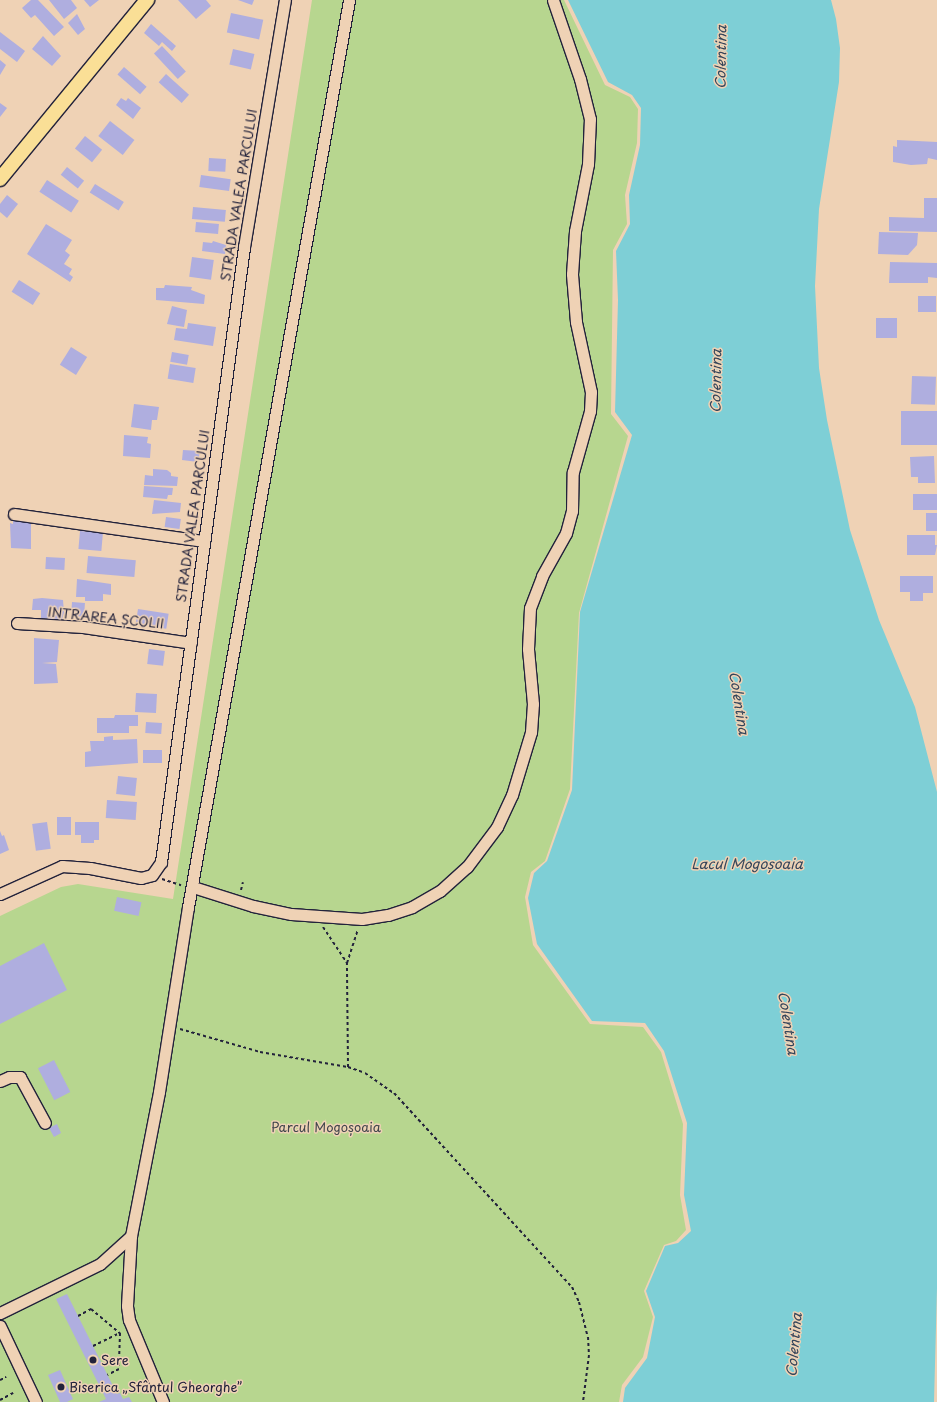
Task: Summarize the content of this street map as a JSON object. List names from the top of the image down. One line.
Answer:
{"streets":{"street":["STRADA VALEA PARCULUI","INTRAREA ȘCOLII"]},"crossings":[["STRADA VALEA PARCULUI","INTRAREA ȘCOLII"]],"water":["Colentina","Lacul Mogoșoaia"],"parks":["Parcul Mogoșoaia"],"places":["Sere","Biserica „Sfântul Gheorghe”"]}
